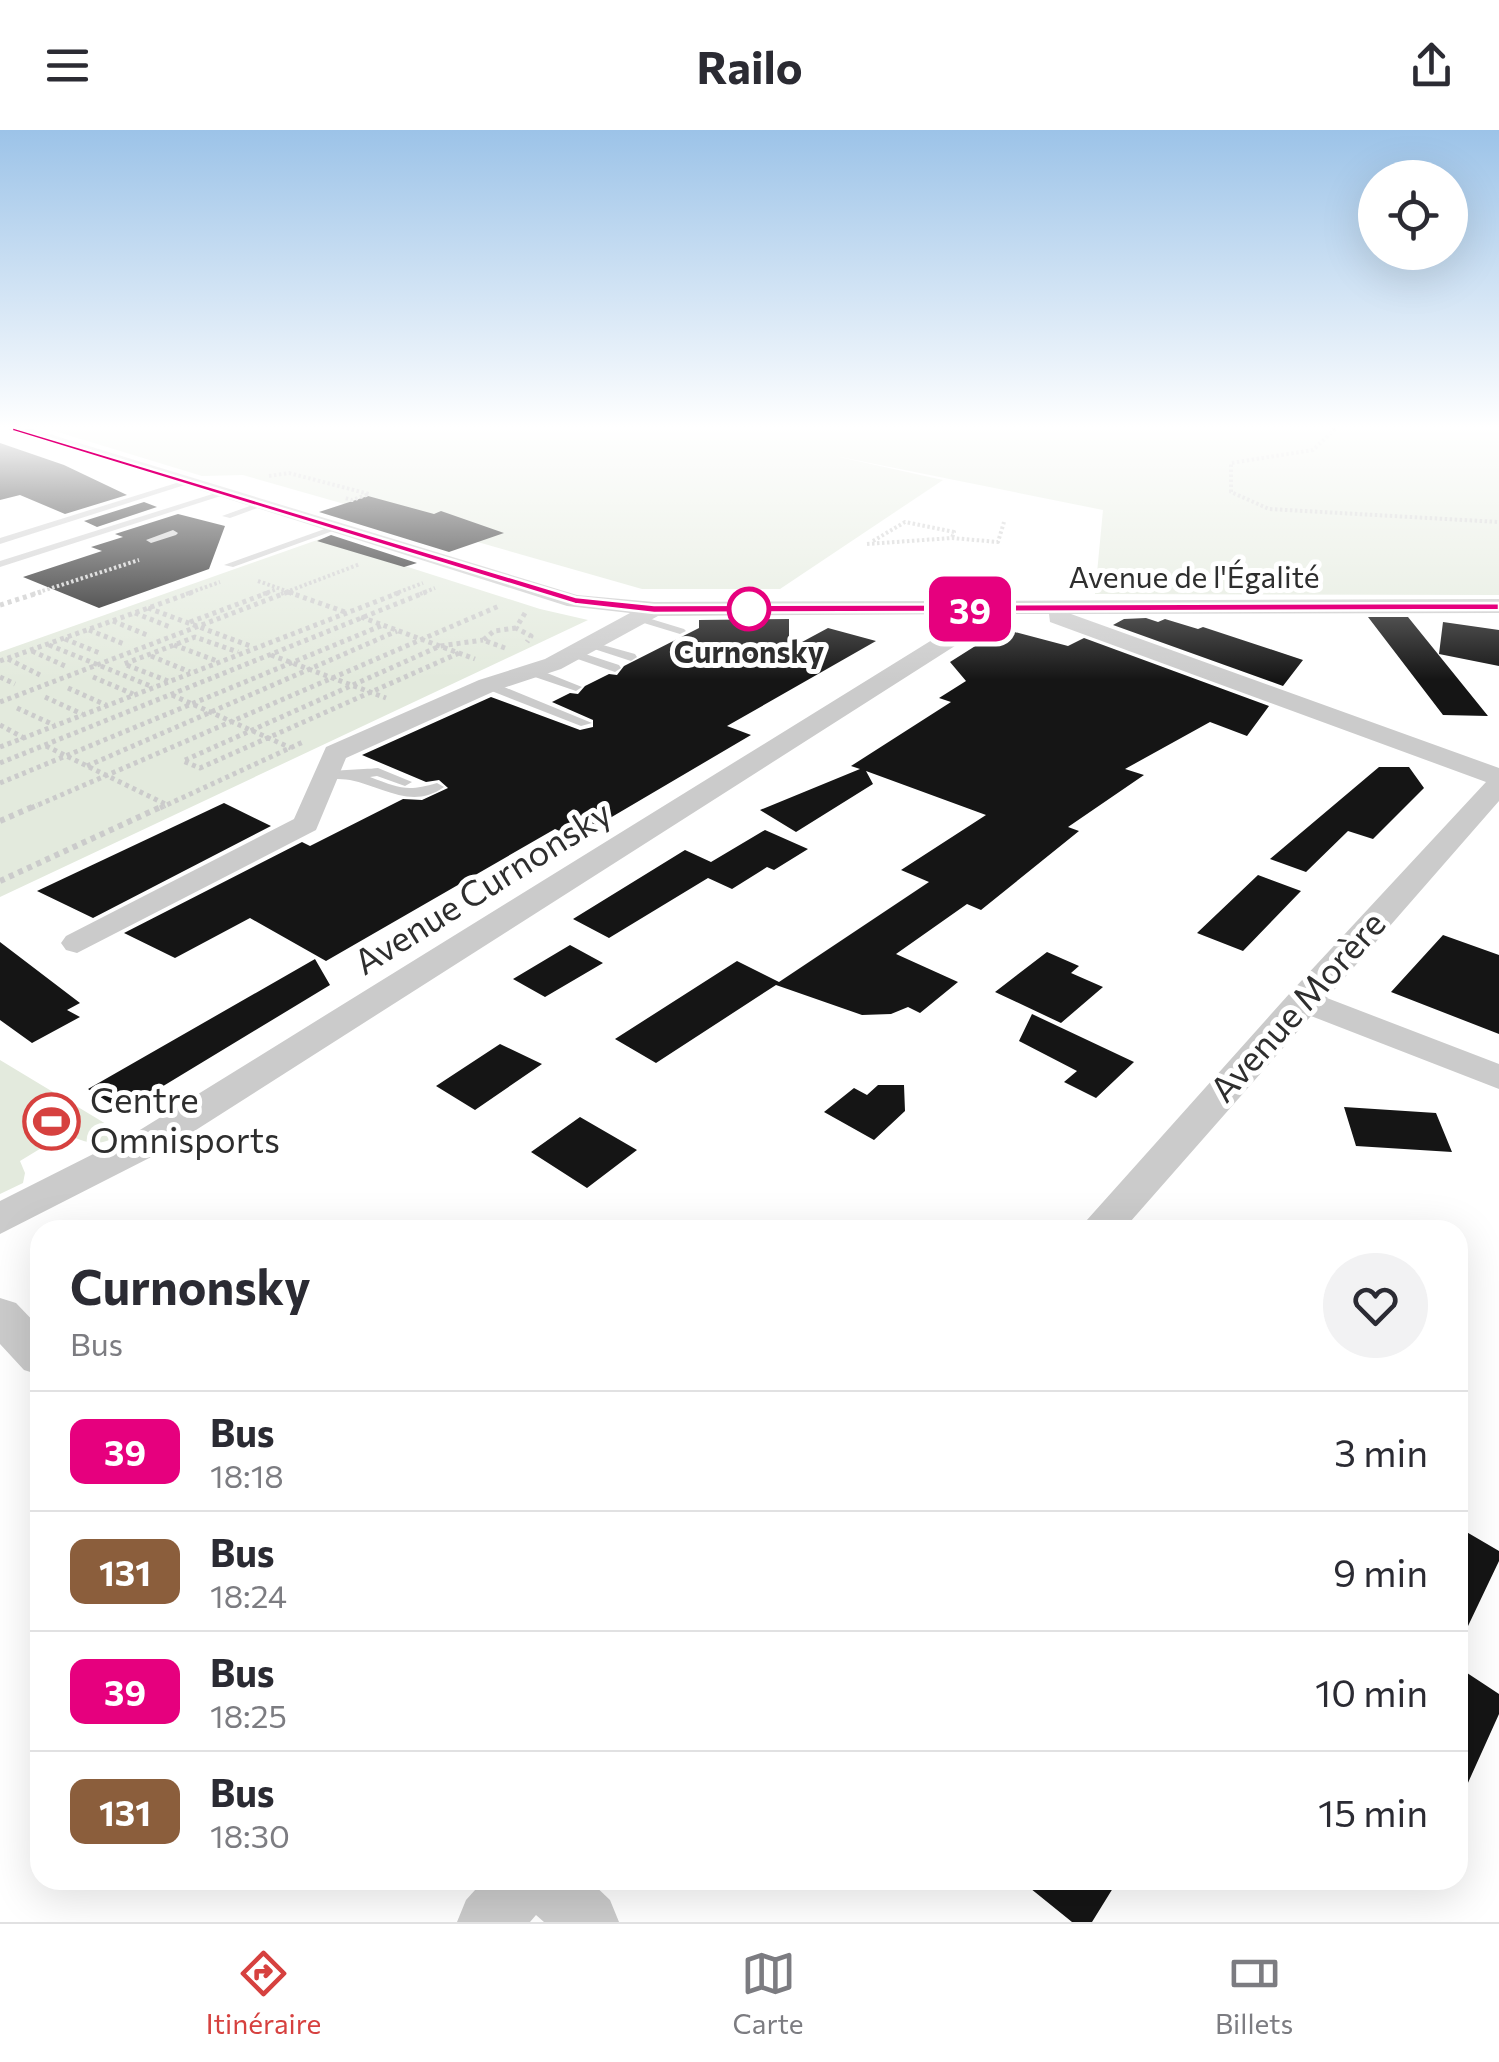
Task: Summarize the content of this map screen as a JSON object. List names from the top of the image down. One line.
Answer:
{"streets":{"street":["Avenue de l'Égalité","Avenue Curnonsky","Avenue Morère"]},"crossings":[["Avenue de l'Égalité","Avenue Curnonsky"]],"places":{"other":["Curnonsky"],"sports":["Centre Omnisports"]},"lines":["bus line 39"],"page":{"header":"Railo","on_map":"39","heading":["Curnonsky","Bus"],"list":[{"mark":"39","name":"Bus","note":"18:18","value":"3 min"},{"mark":"131","name":"Bus","note":"18:24","value":"9 min"},{"mark":"39","name":"Bus","note":"18:25","value":"10 min"},{"mark":"131","name":"Bus","note":"18:30","value":"15 min"}],"tabs":["Itinéraire","Carte","Billets"]}}
